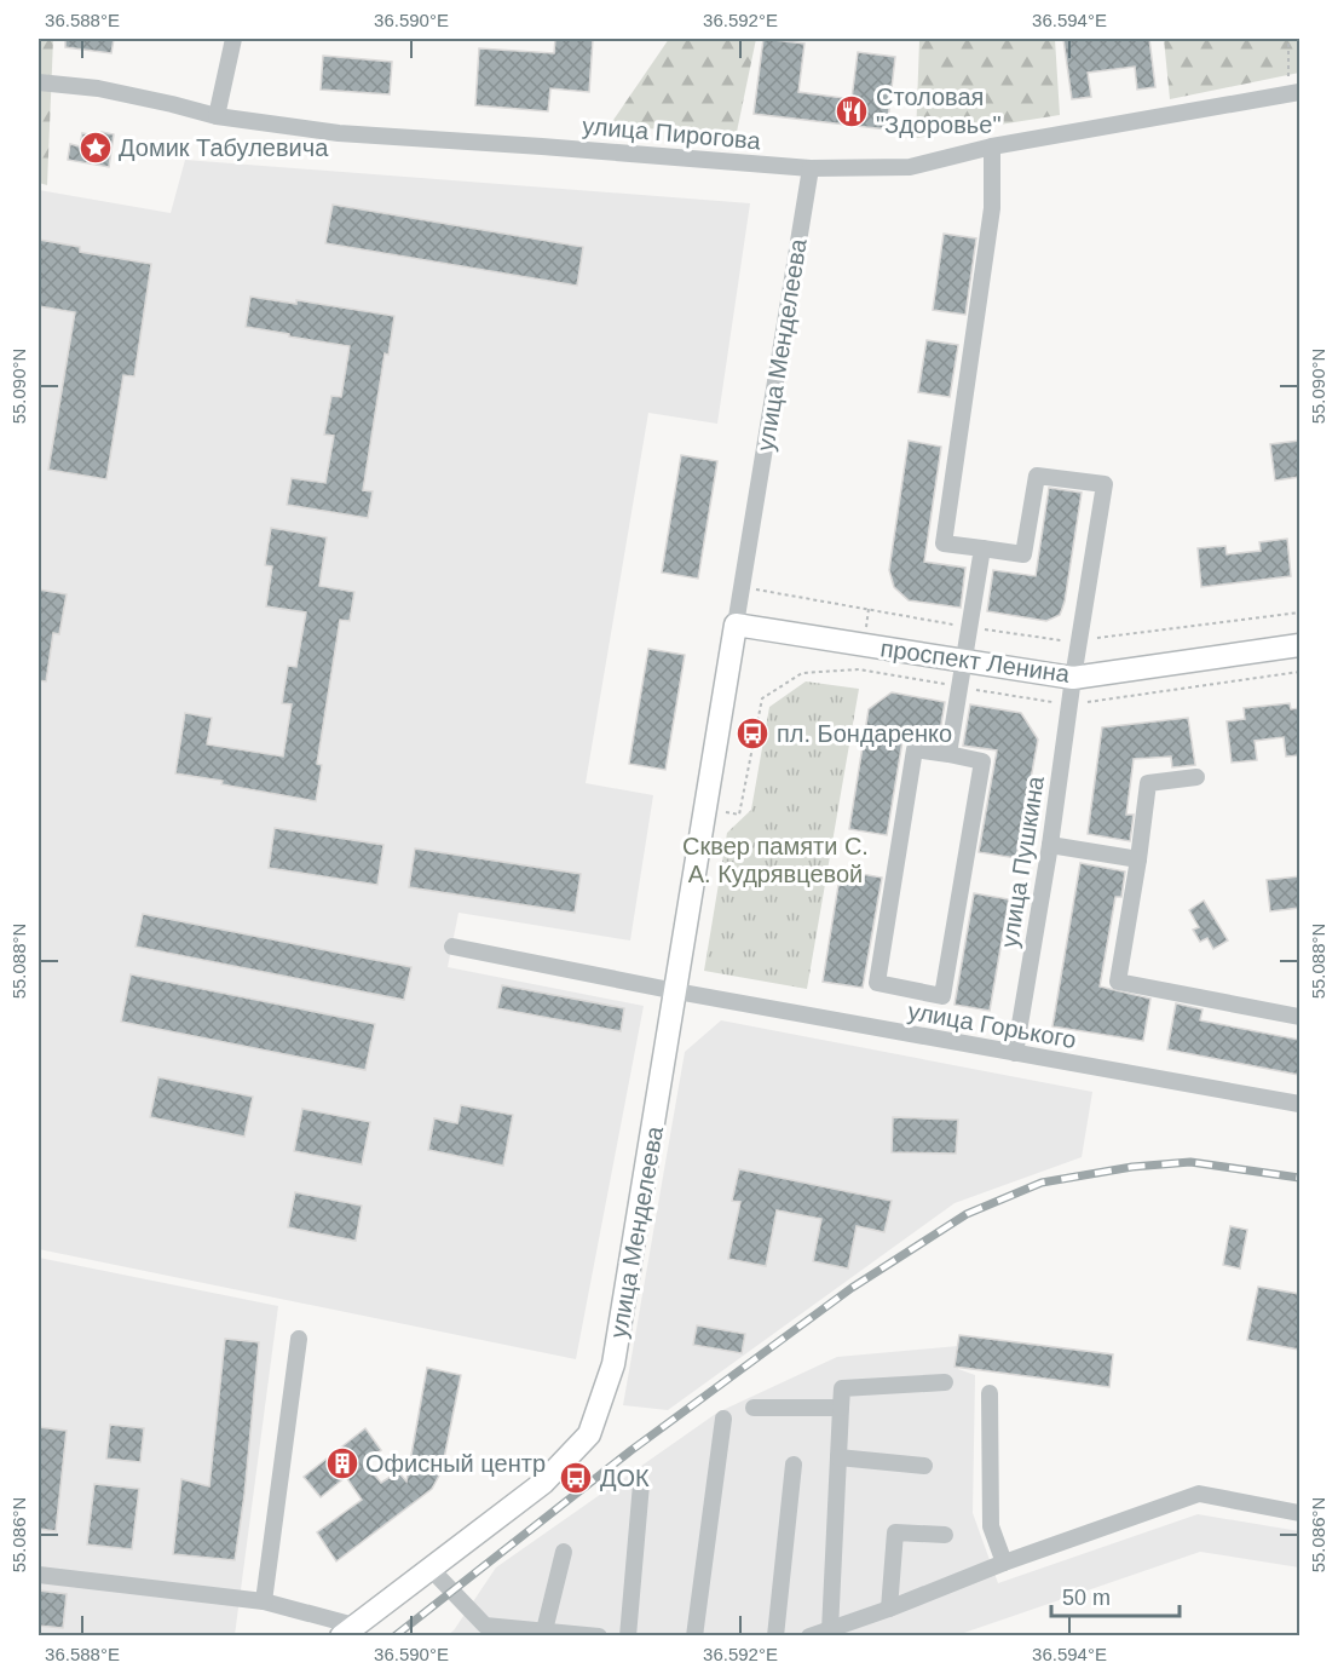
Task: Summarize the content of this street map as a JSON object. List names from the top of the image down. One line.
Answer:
{"streets":{"main road":["улица Менделеева","проспект Ленина"],"street":["улица Пирогова","улица Пушкина","улица Горького"]},"crossings":[["улица Пирогова","улица Менделеева"],["улица Менделеева","проспект Ленина"],["улица Менделеева","улица Горького"],["проспект Ленина","улица Пушкина"],["улица Пушкина","улица Горького"]],"parks":["Сквер памяти С. А. Кудрявцевой"],"places":{"restaurant":["Столовая \"Здоровье\""],"place":["Домик Табулевича"],"bus stop":["пл. Бондаренко","ДОК"],"building":["Офисный центр"]},"scale_bar":"50 m","coordinates":["36.588°E","36.590°E","36.592°E","36.594°E","55.090°N","55.088°N","55.086°N"]}
